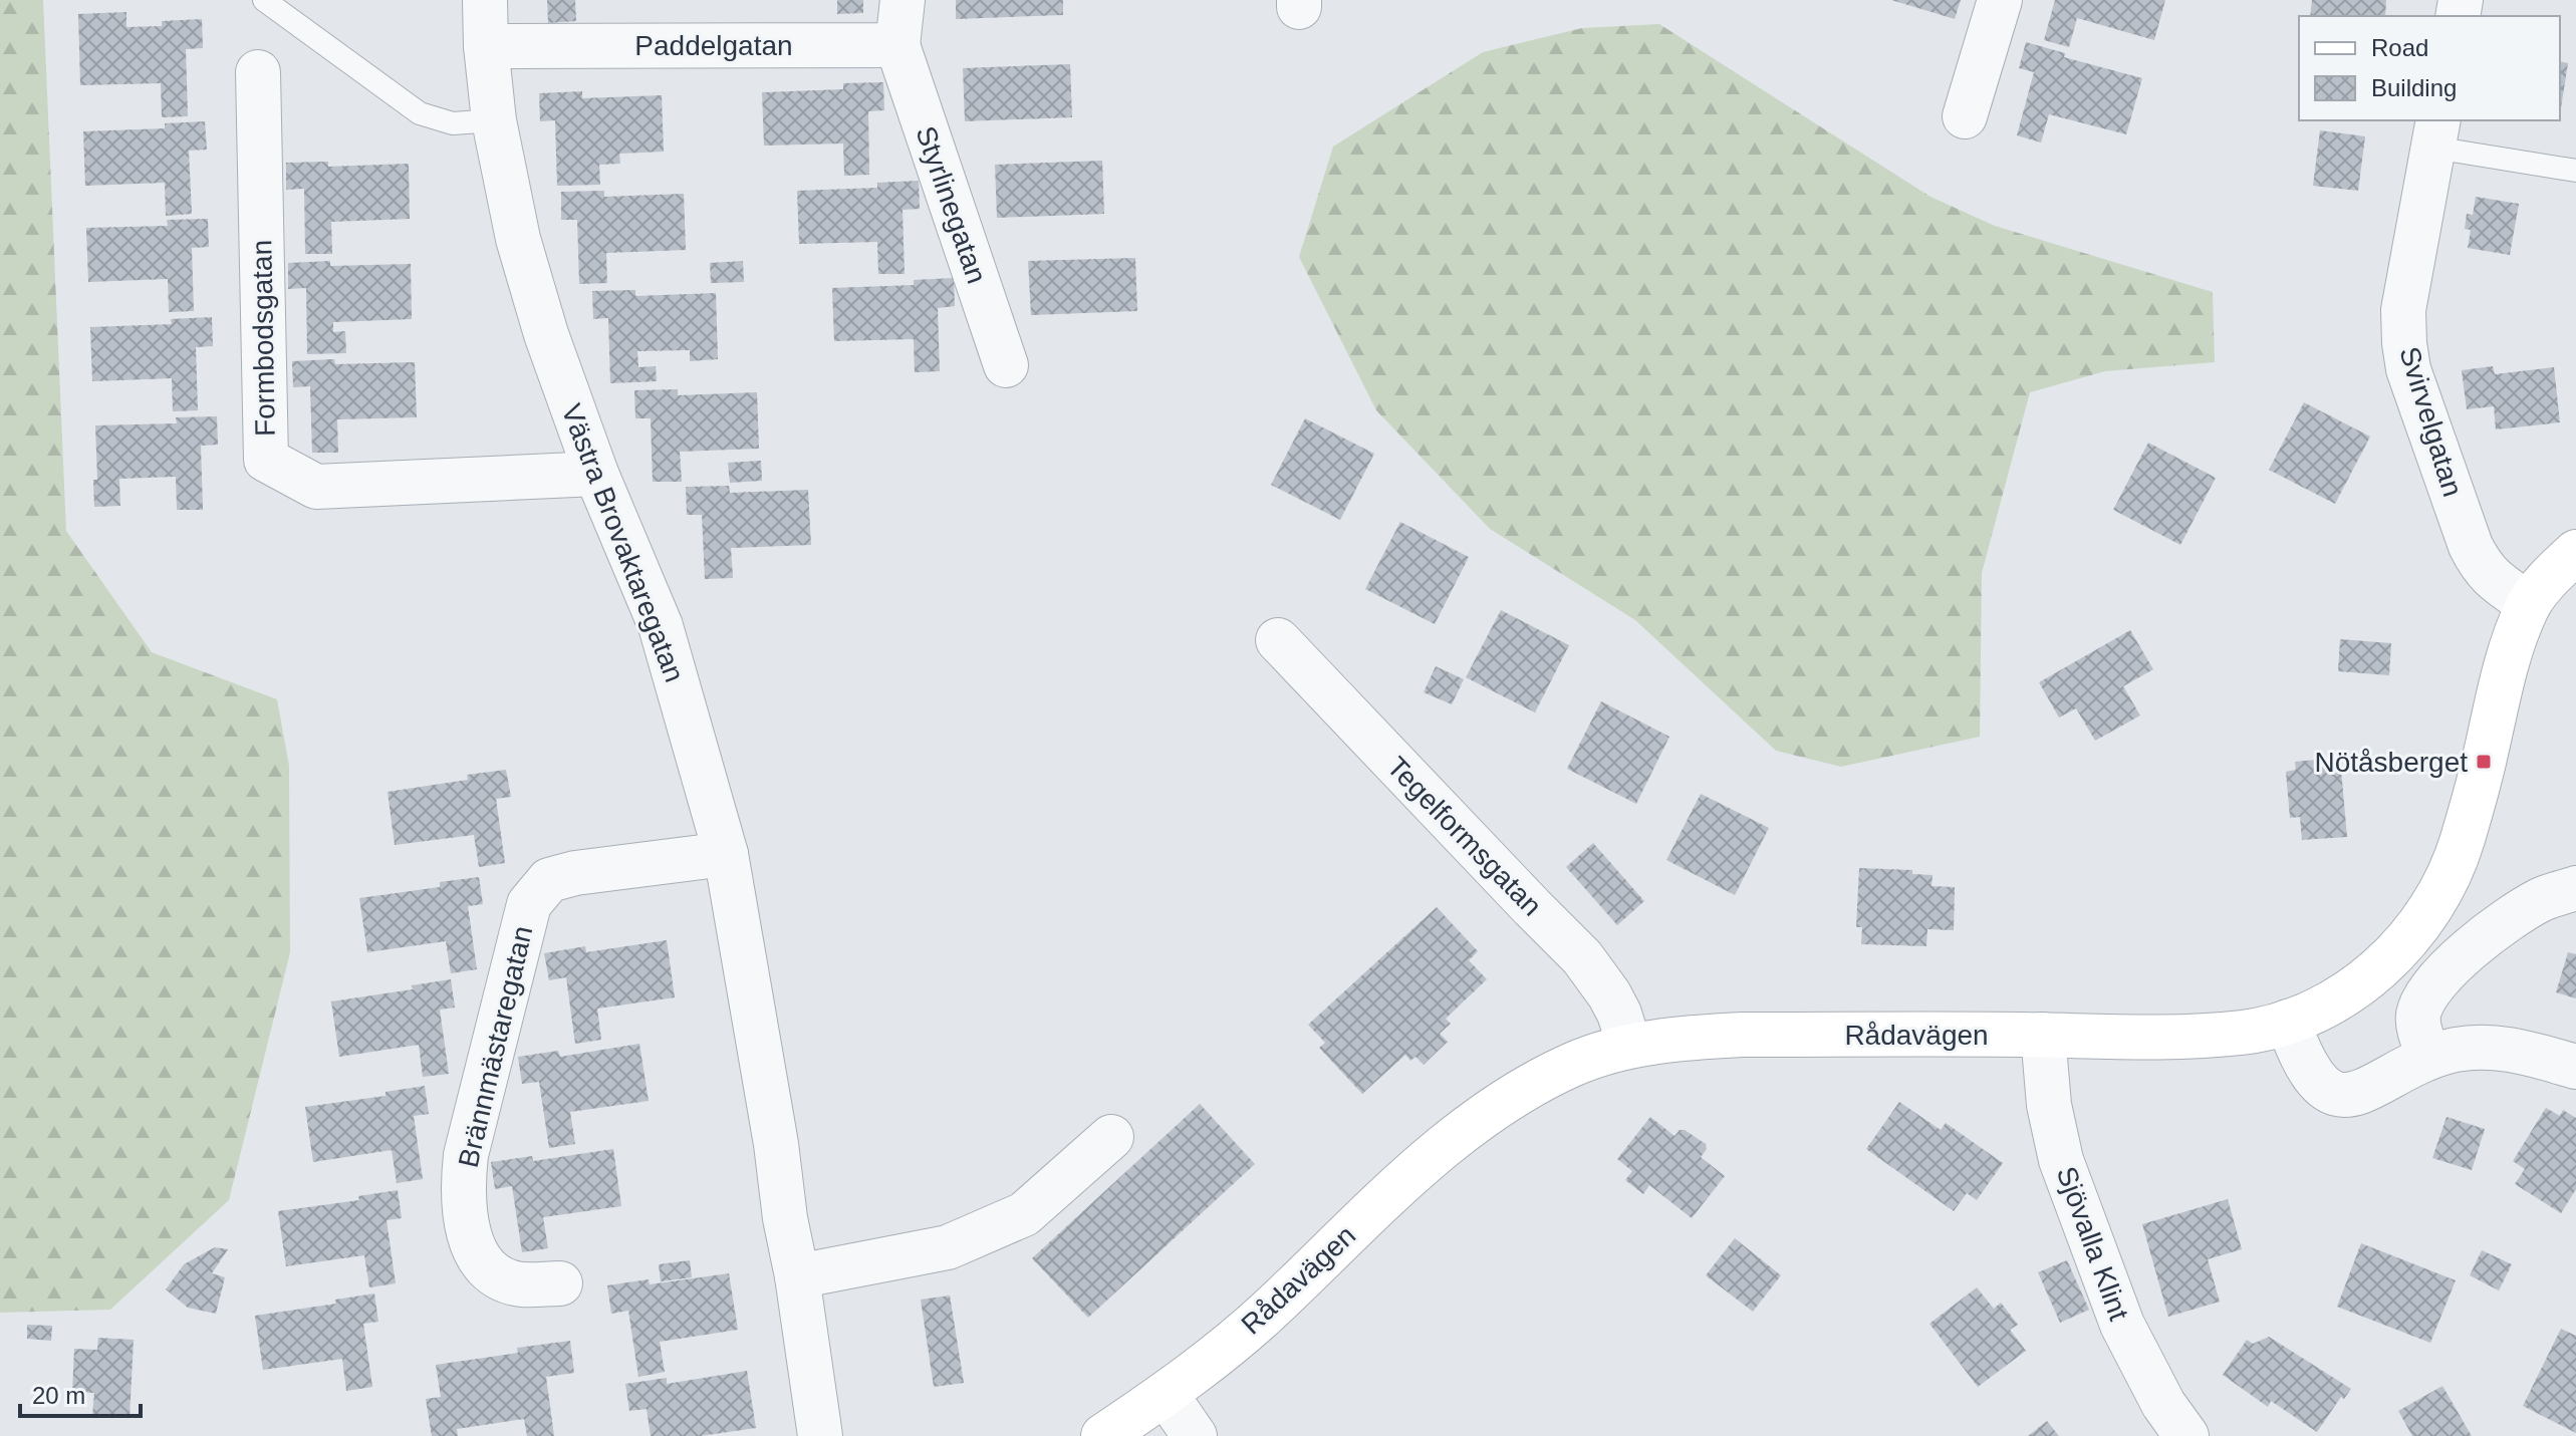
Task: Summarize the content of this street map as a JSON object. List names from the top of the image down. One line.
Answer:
{"streets":{"street":["Paddelgatan","Styrlinegatan","Formbodsgatan","Svirvelgatan","Västra Brovaktaregatan","Tegelformsgatan","Rådavägen","Brännmästaregatan","Sjövalla Klint"]},"crossings":[["Paddelgatan","Styrlinegatan"],["Paddelgatan","Västra Brovaktaregatan"],["Formbodsgatan","Västra Brovaktaregatan"],["Svirvelgatan","Rådavägen"],["Västra Brovaktaregatan","Brännmästaregatan"],["Tegelformsgatan","Rådavägen"],["Rådavägen","Sjövalla Klint"]],"places":{"transit":["Nötåsberget"]},"legend":["Road","Building"],"scale_bar":"20 m"}
